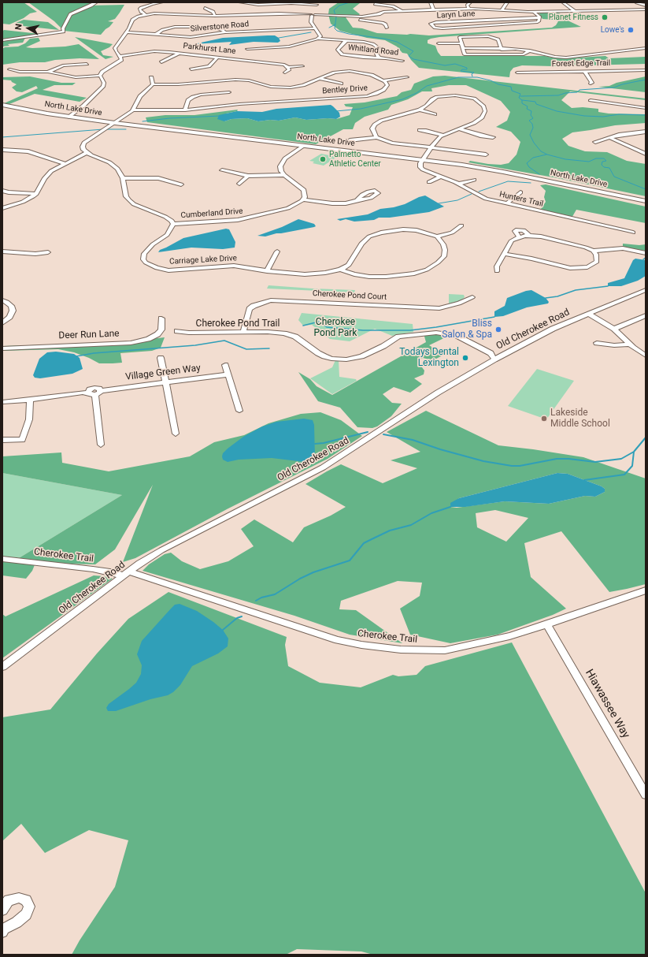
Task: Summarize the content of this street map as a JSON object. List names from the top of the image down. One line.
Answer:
{"streets":{"main road":["North Lake Drive"],"street":["Laryn Lane","Silverstone Road","Parkhurst Lane","Whitland Road","Forest Edge Trail","Bentley Drive","Hunters Trail","Cumberland Drive","Carriage Lake Drive","Cherokee Pond Court","Cherokee Pond Trail","Old Cherokee Road","Deer Run Lane","Village Green Way","Cherokee Trail","Hiawassee Way"]},"crossings":[["North Lake Drive","Hunters Trail"],["Cumberland Drive","Carriage Lake Drive"],["Cherokee Pond Court","Cherokee Pond Trail"],["Cherokee Pond Trail","Old Cherokee Road"],["Old Cherokee Road","Cherokee Trail"],["Cherokee Trail","Hiawassee Way"]],"parks":["Cherokee Pond Park"],"places":["Planet Fitness","Lowe's","Palmetto Athletic Center","Bliss Salon & Spa","Todays Dental Lexington","Lakeside Middle School"],"north":"left"}
